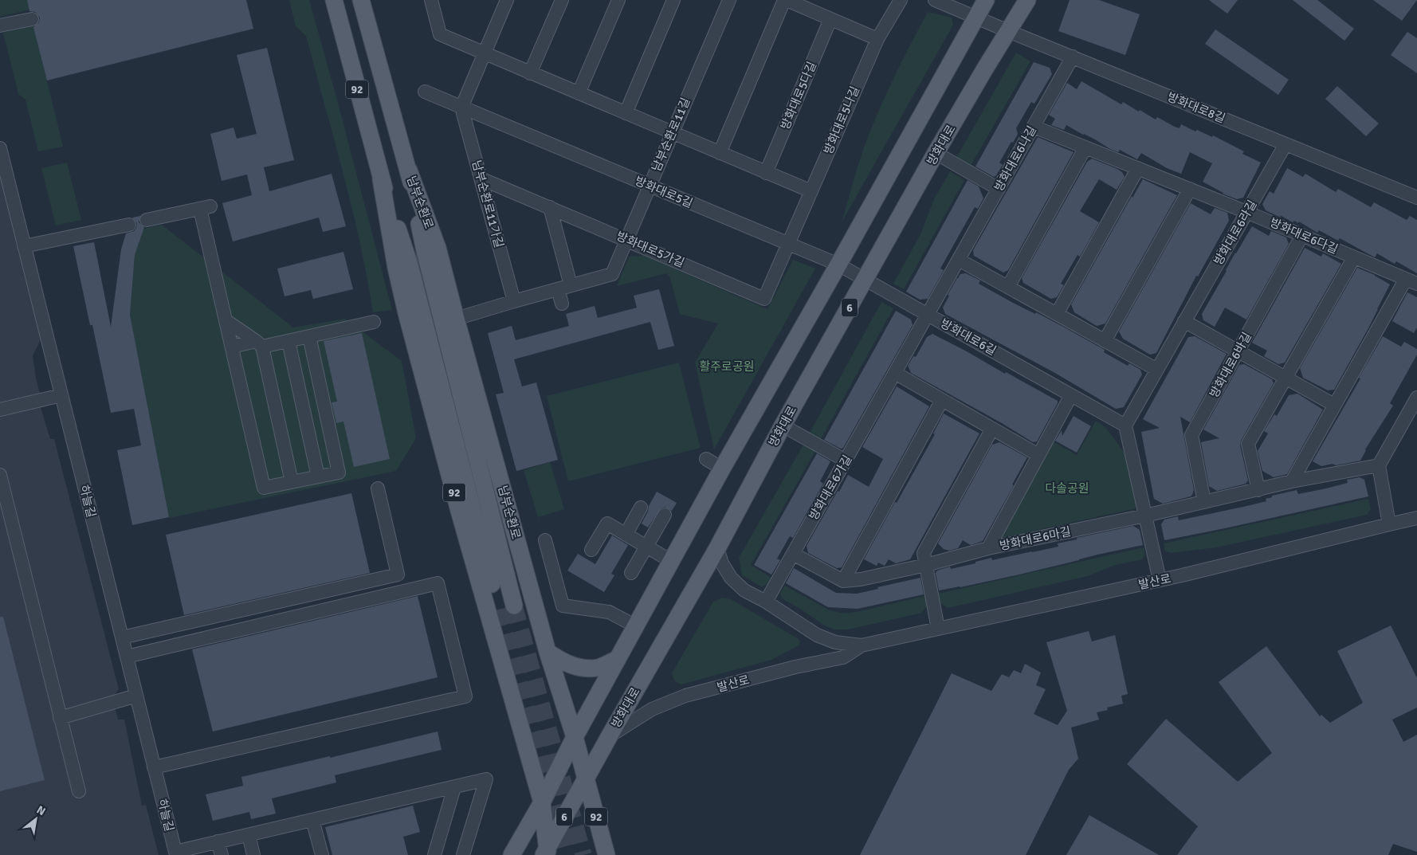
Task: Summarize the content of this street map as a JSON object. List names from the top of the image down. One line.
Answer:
{"streets":{"main road":["92","방화대로","남부순환로","6"],"street":["방화대로5다길","방화대로8길","방화대로5나길","남부순환로11길","방화대로6나길","방화대로5길","남부순환로11가길","방화대로6라길","방화대로6다길","방화대로5가길","방화대로6길","방화대로6바길","방화대로6가길","하늘길","방화대로6마길","발산로"]},"crossings":[["방화대로8길","방화대로"],["방화대로8길","방화대로6나길"],["방화대로8길","방화대로6라길"],["방화대로8길","6"],["방화대로5나길","방화대로5길"],["방화대로5나길","방화대로5가길"],["남부순환로11길","방화대로5길"],["남부순환로11길","남부순환로"],["남부순환로11길","남부순환로11가길"],["남부순환로11길","방화대로5가길"],["방화대로","방화대로5길"],["방화대로","남부순환로"],["방화대로","방화대로6길"],["방화대로","발산로"],["방화대로6나길","방화대로6다길"],["방화대로6나길","방화대로6길"],["방화대로6나길","방화대로6가길"],["방화대로5길","남부순환로11가길"],["방화대로5길","방화대로5가길"],["방화대로5길","6"],["방화대로5길","방화대로6길"],["남부순환로","6"],["남부순환로11가길","방화대로5가길"],["방화대로6라길","방화대로6다길"],["방화대로6라길","방화대로6길"],["방화대로6다길","방화대로6바길"],["방화대로6길","방화대로6가길"],["방화대로6가길","방화대로6마길"],["방화대로6가길","발산로"]],"parks":["활주로공원","다솔공원"],"north":"top right"}
